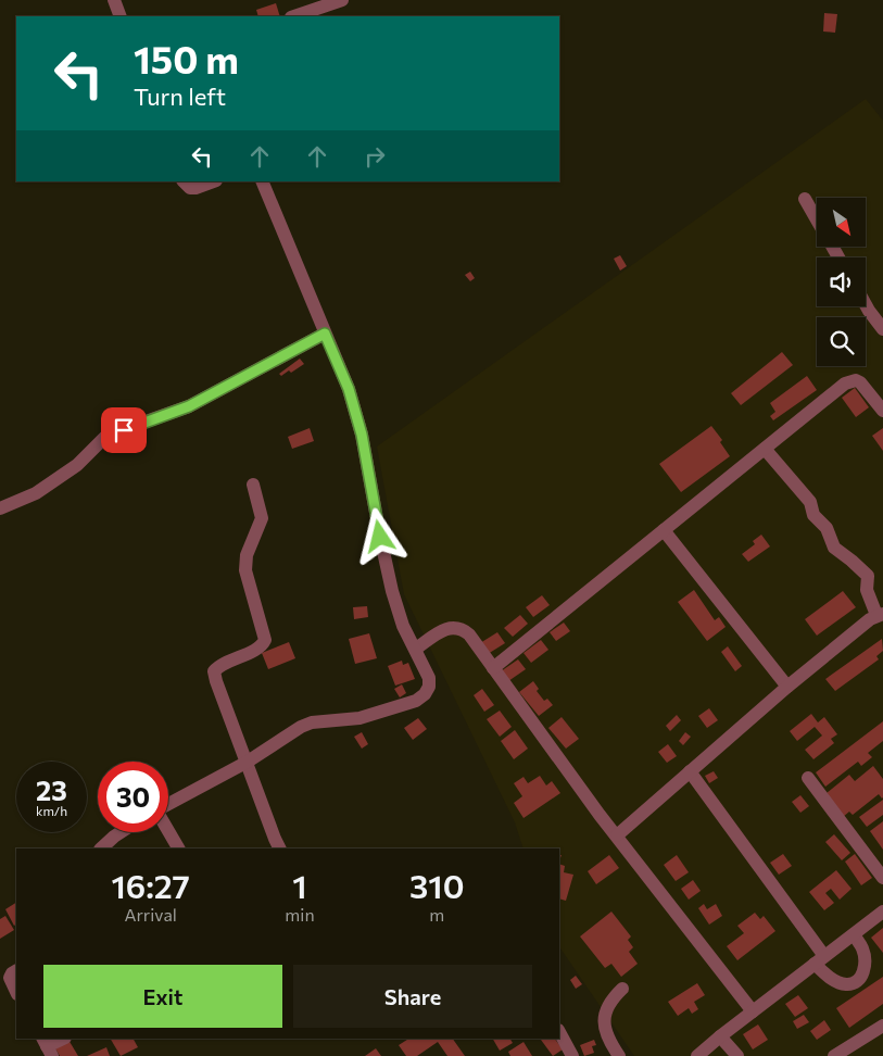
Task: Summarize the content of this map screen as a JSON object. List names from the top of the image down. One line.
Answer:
{"north":"bottom right","page":{"turn":["150 m","Turn left"],"speed":"23 km/h","limit":"30","eta":["16:27","Arrival","1","min","310","m"],"buttons":["Exit","Share"]}}
